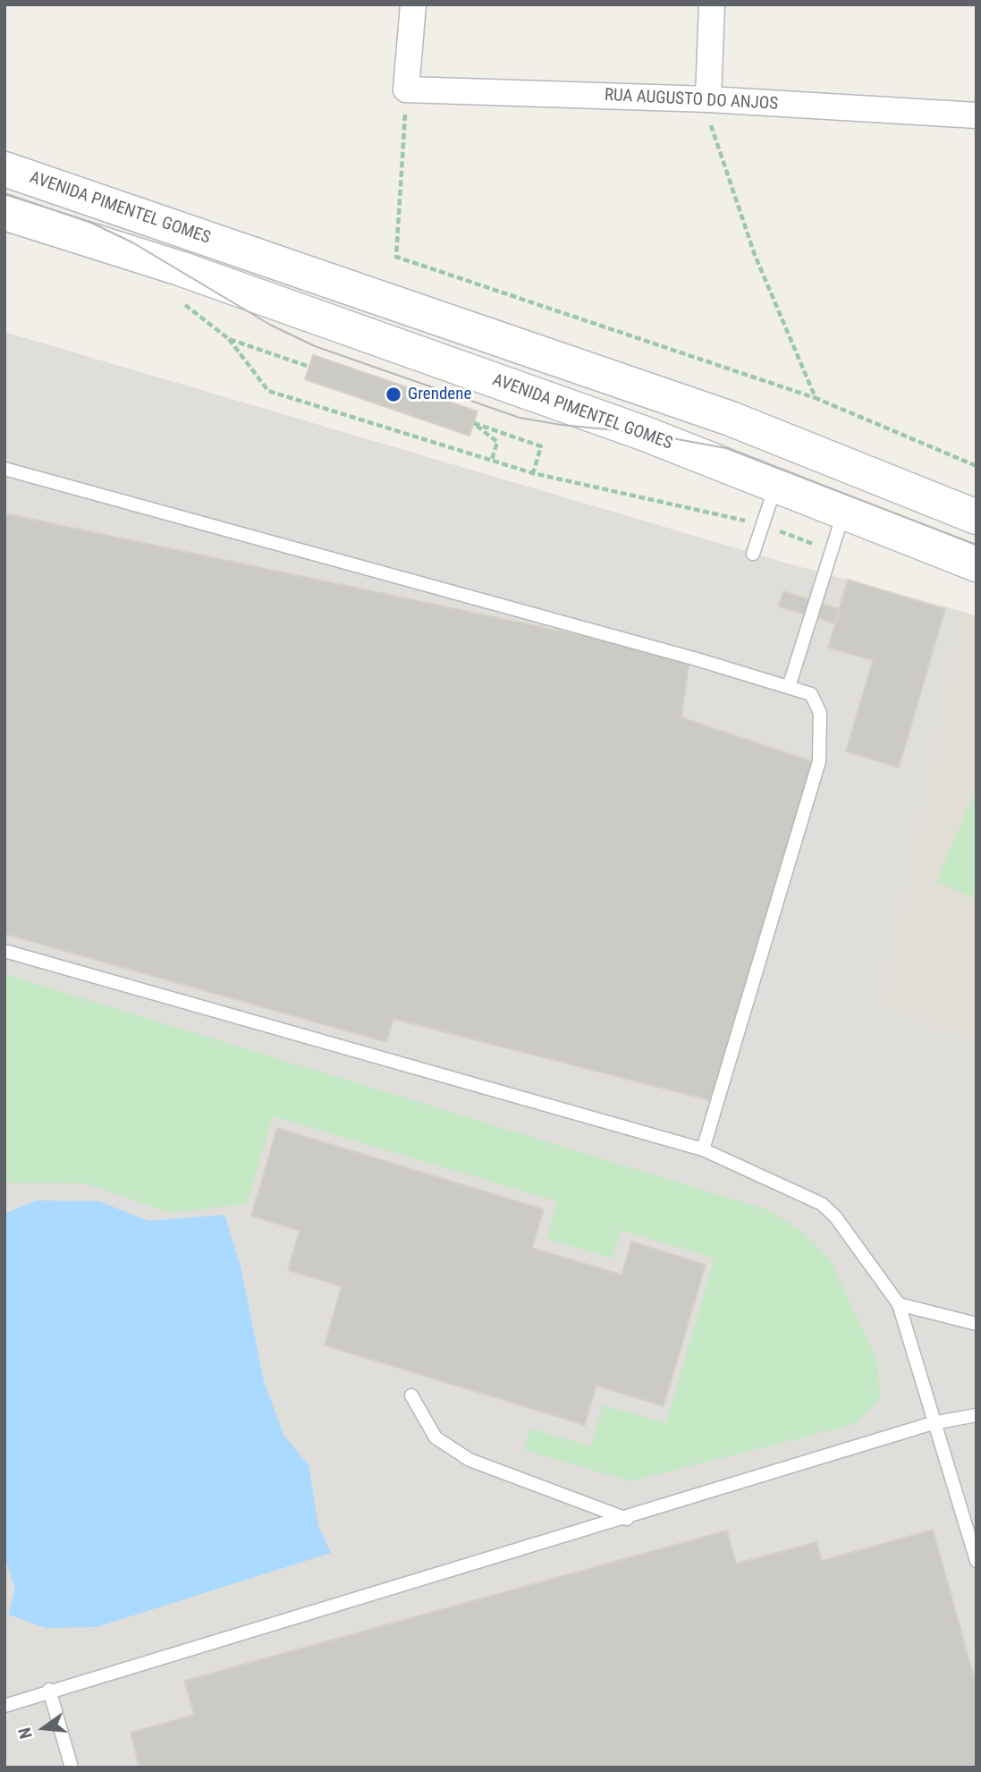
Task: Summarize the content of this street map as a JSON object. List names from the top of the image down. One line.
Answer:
{"streets":{"main road":["AVENIDA PIMENTEL GOMES"],"street":["RUA AUGUSTO DO ANJOS"]},"places":["Grendene"],"north":"left"}
